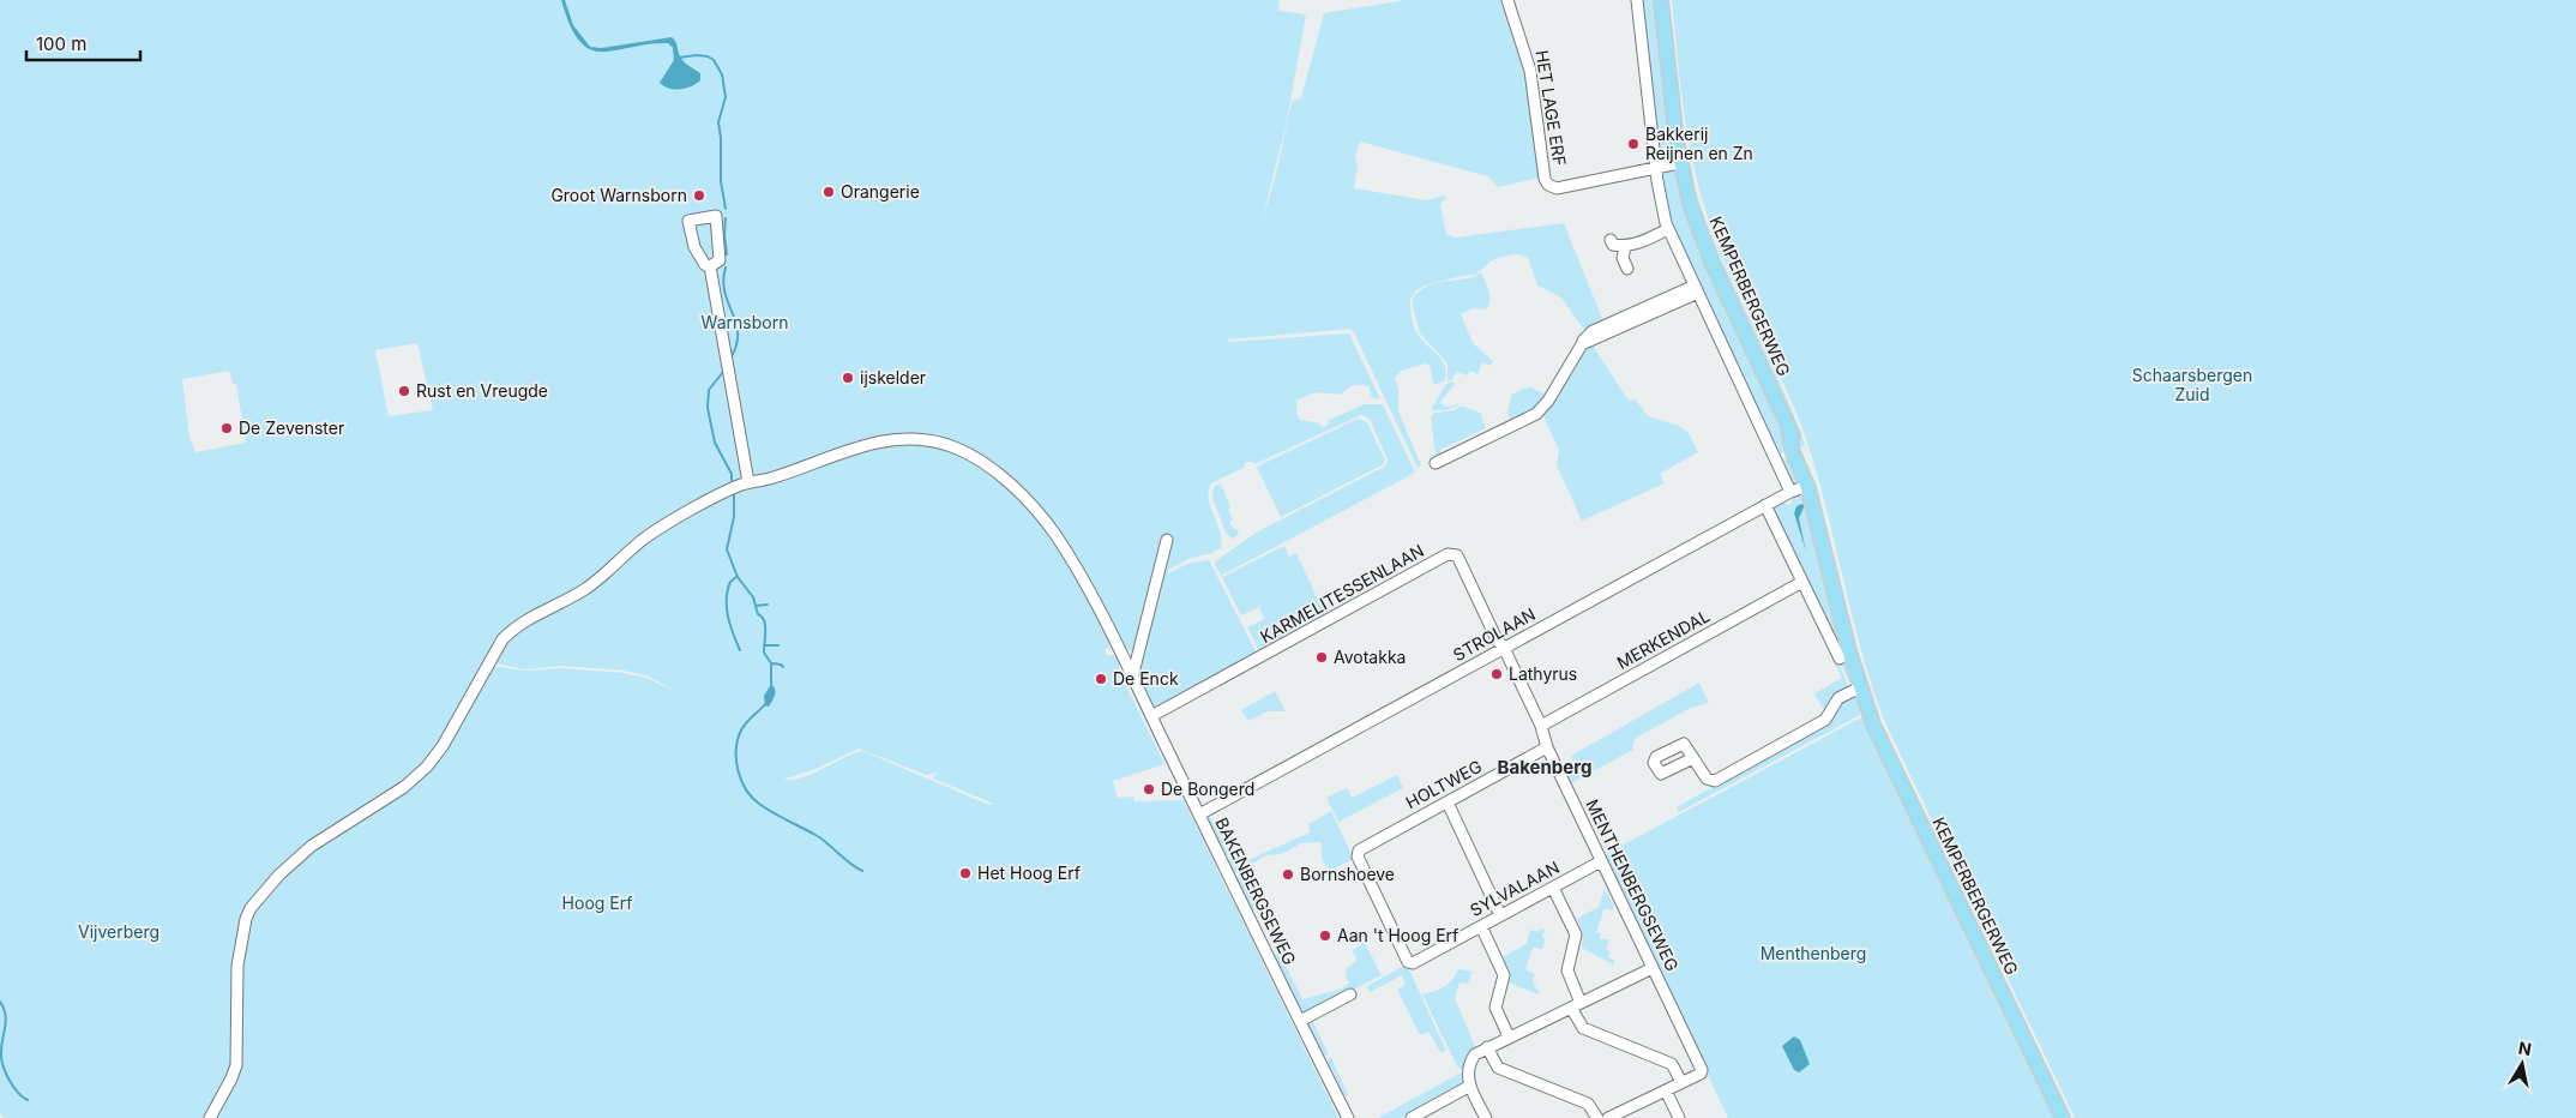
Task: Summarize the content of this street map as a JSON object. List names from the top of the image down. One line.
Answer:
{"streets":{"main road":["KEMPERBERGERWEG"],"street":["HET LAGE ERF","KARMELITESSENLAAN","STROLAAN","MERKENDAL","HOLTWEG","MENTHENBERGSEWEG","SYLVALAAN","BAKENBERGSEWEG"]},"crossings":[["KEMPERBERGERWEG","STROLAAN"],["KARMELITESSENLAAN","STROLAAN"],["KARMELITESSENLAAN","MENTHENBERGSEWEG"],["KARMELITESSENLAAN","BAKENBERGSEWEG"],["STROLAAN","MENTHENBERGSEWEG"],["STROLAAN","BAKENBERGSEWEG"],["MERKENDAL","MENTHENBERGSEWEG"],["HOLTWEG","MENTHENBERGSEWEG"],["HOLTWEG","SYLVALAAN"],["MENTHENBERGSEWEG","SYLVALAAN"]],"districts":["Bakenberg"],"parks":["Warnsborn","Schaarsbergen Zuid","Hoog Erf","Vijverberg","Menthenberg"],"places":["Bakkerij Reijnen en Zn","Orangerie","Groot Warnsborn","ijskelder","Rust en Vreugde","De Zevenster","Avotakka","Lathyrus","De Enck","De Bongerd","Het Hoog Erf","Bornshoeve","Aan 't Hoog Erf"],"scale_bar":"100 m","north":"top"}
